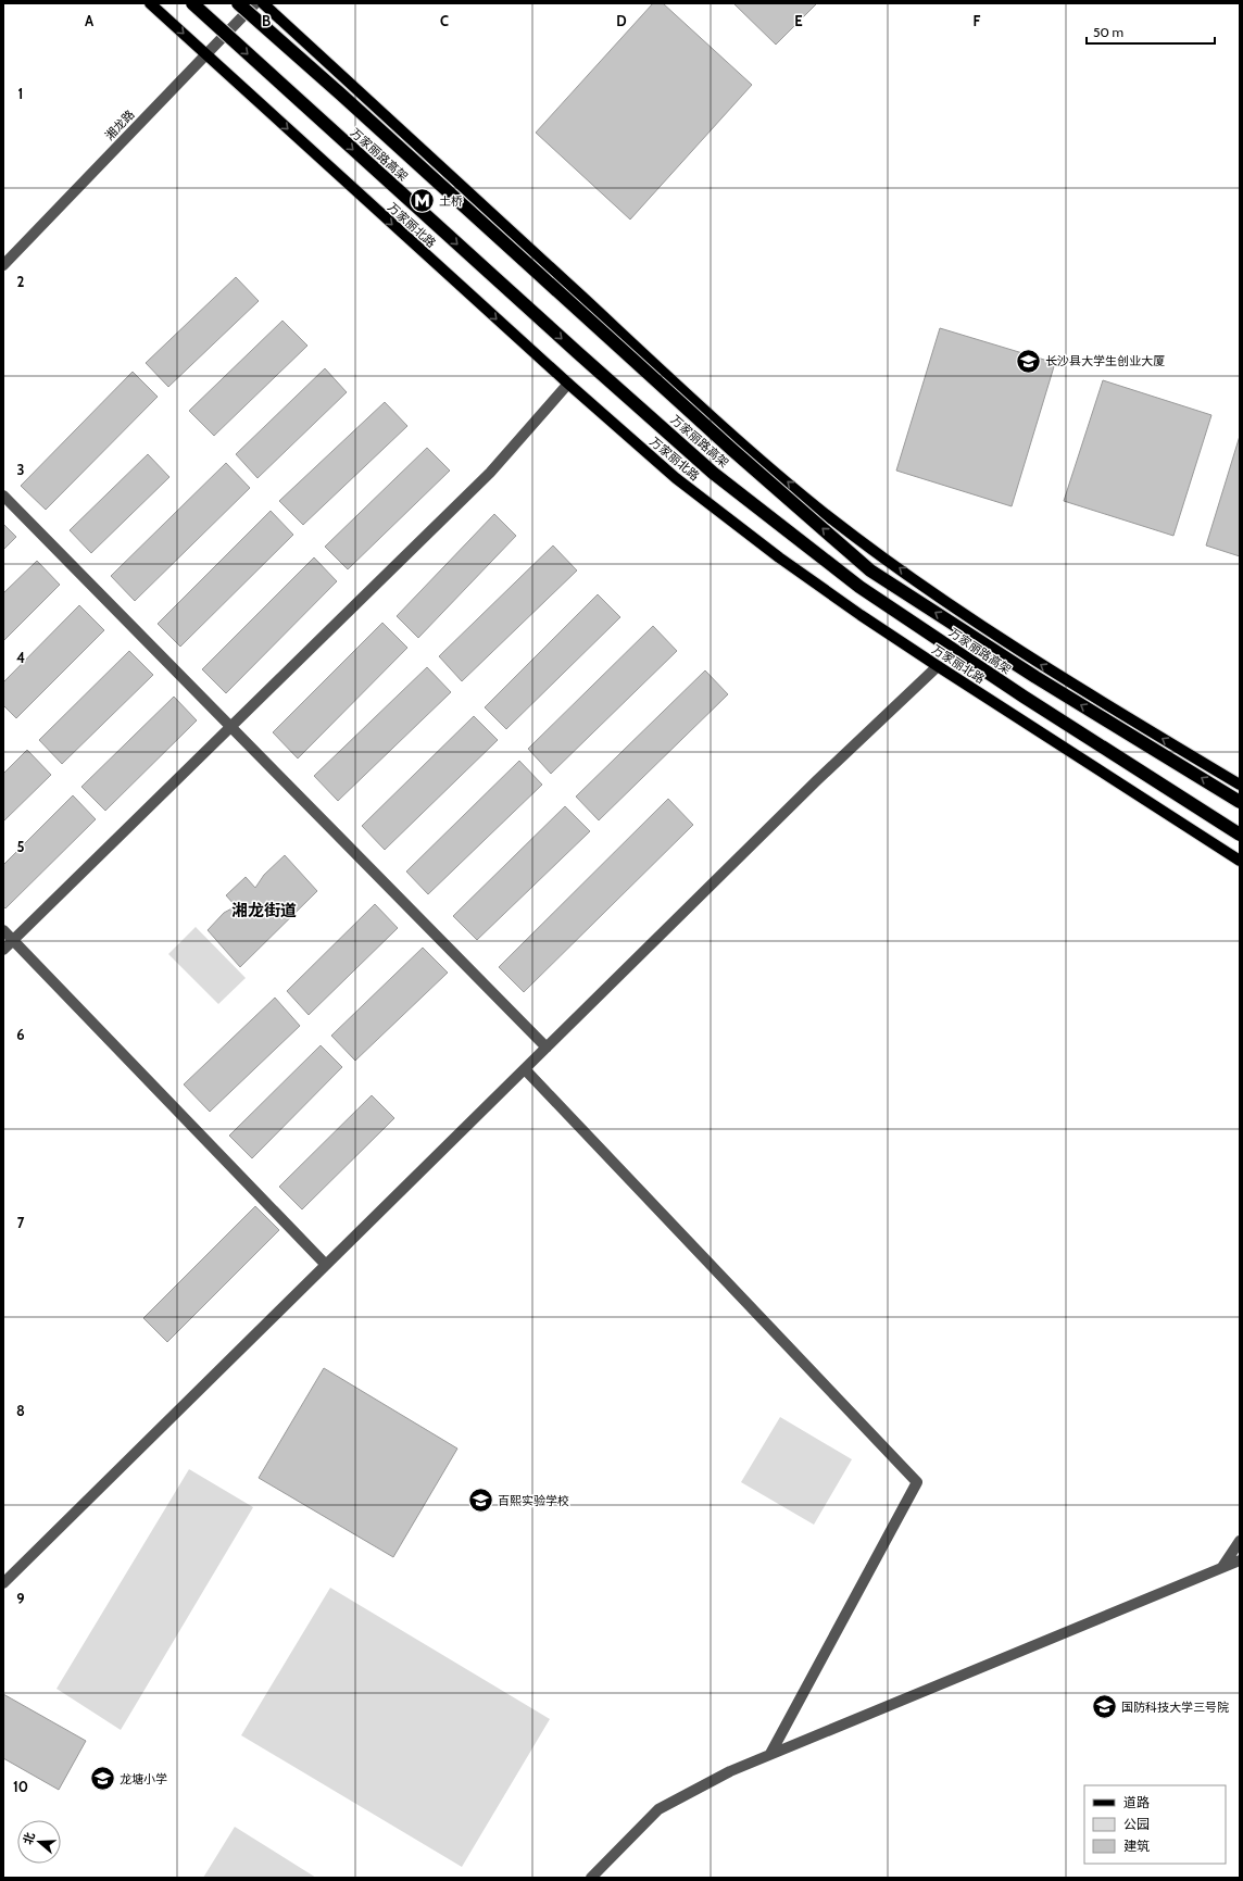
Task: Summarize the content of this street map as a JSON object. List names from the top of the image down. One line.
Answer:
{"streets":{"highway":["万家丽路高架"],"main road":["万家丽北路"],"street":["湘龙路"]},"crossings":[["湘龙路","万家丽北路"]],"districts":["湘龙街道"],"places":{"metro station":["土桥"],"school or university":["长沙县大学生创业大厦","百熙实验学校","国防科技大学三号院","龙塘小学"]},"legend":["道路","公园","建筑"],"scale_bar":"50 m","north":"left","grid":{"columns":["A","B","C","D","E","F"],"rows":["1","2","3","4","5","6","7","8","9","10"]}}
